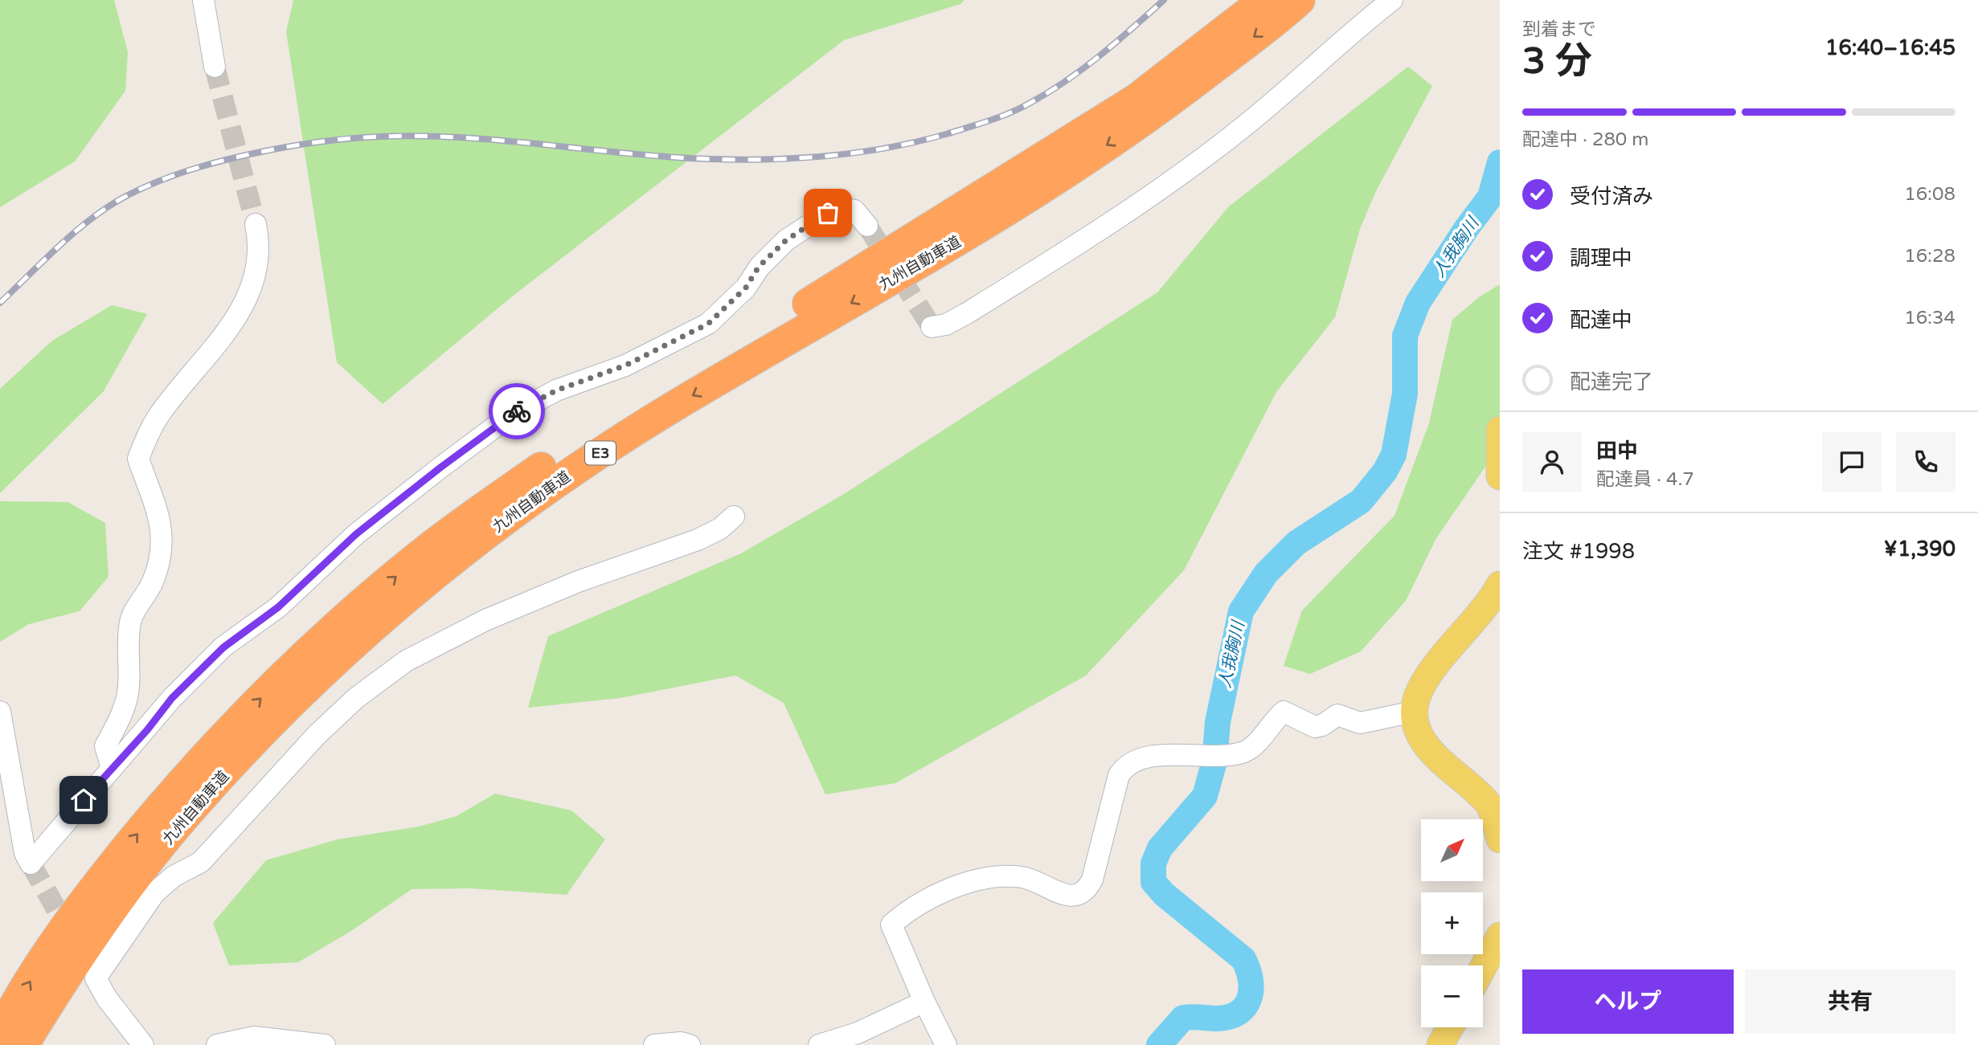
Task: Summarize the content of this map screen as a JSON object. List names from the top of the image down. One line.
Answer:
{"streets":{"highway":["九州自動車道","E3"]},"water":["人我胸川"],"north":"top right","page":{"heading":["3 分","到着まで","16:40–16:45"],"panel":["田中","配達員 · 4.7","注文 #1998","¥1,390"],"bar":"配達中 · 280 m","list":[["受付済み","16:08"],["調理中","16:28"],["配達中","16:34"],"配達完了"],"map_buttons":["+","−"],"buttons":["ヘルプ","共有"]}}
